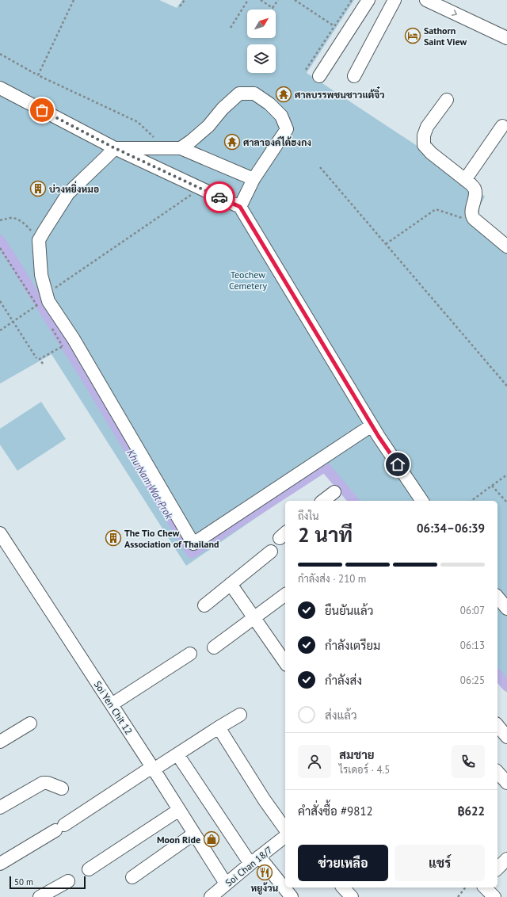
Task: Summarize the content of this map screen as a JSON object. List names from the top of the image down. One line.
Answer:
{"streets":{"street":["Soi Yen Chit 12","Soi Chan 18/7"]},"crossings":[["Soi Yen Chit 12","Soi Chan 18/7"]],"water":["Khu Nam Wat Prok"],"parks":["Teochew Cemetery"],"places":{"hotel":["Sathorn Saint View"],"temple":["ศาลบรรพชนชาวแต้จิ๋ว","ศาลาองค์ไต้ฮงกง"],"building":["บ่วงหยิ่งหมอ","The Tio Chew Association of Thailand"],"shop":["Moon Ride"],"restaurant":["หยูง้วน"]},"scale_bar":"50 m","north":"top right","page":{"heading":["2 นาที","ถึงใน","06:34–06:39"],"panel":["สมชาย","ไรเดอร์ · 4.5","คำสั่งซื้อ #9812","฿622"],"bar":"กำลังส่ง · 210 m","list":[["ยืนยันแล้ว","06:07"],["กำลังเตรียม","06:13"],["กำลังส่ง","06:25"],"ส่งแล้ว"],"buttons":["ช่วยเหลือ","แชร์"],"scale":"50 m"}}
